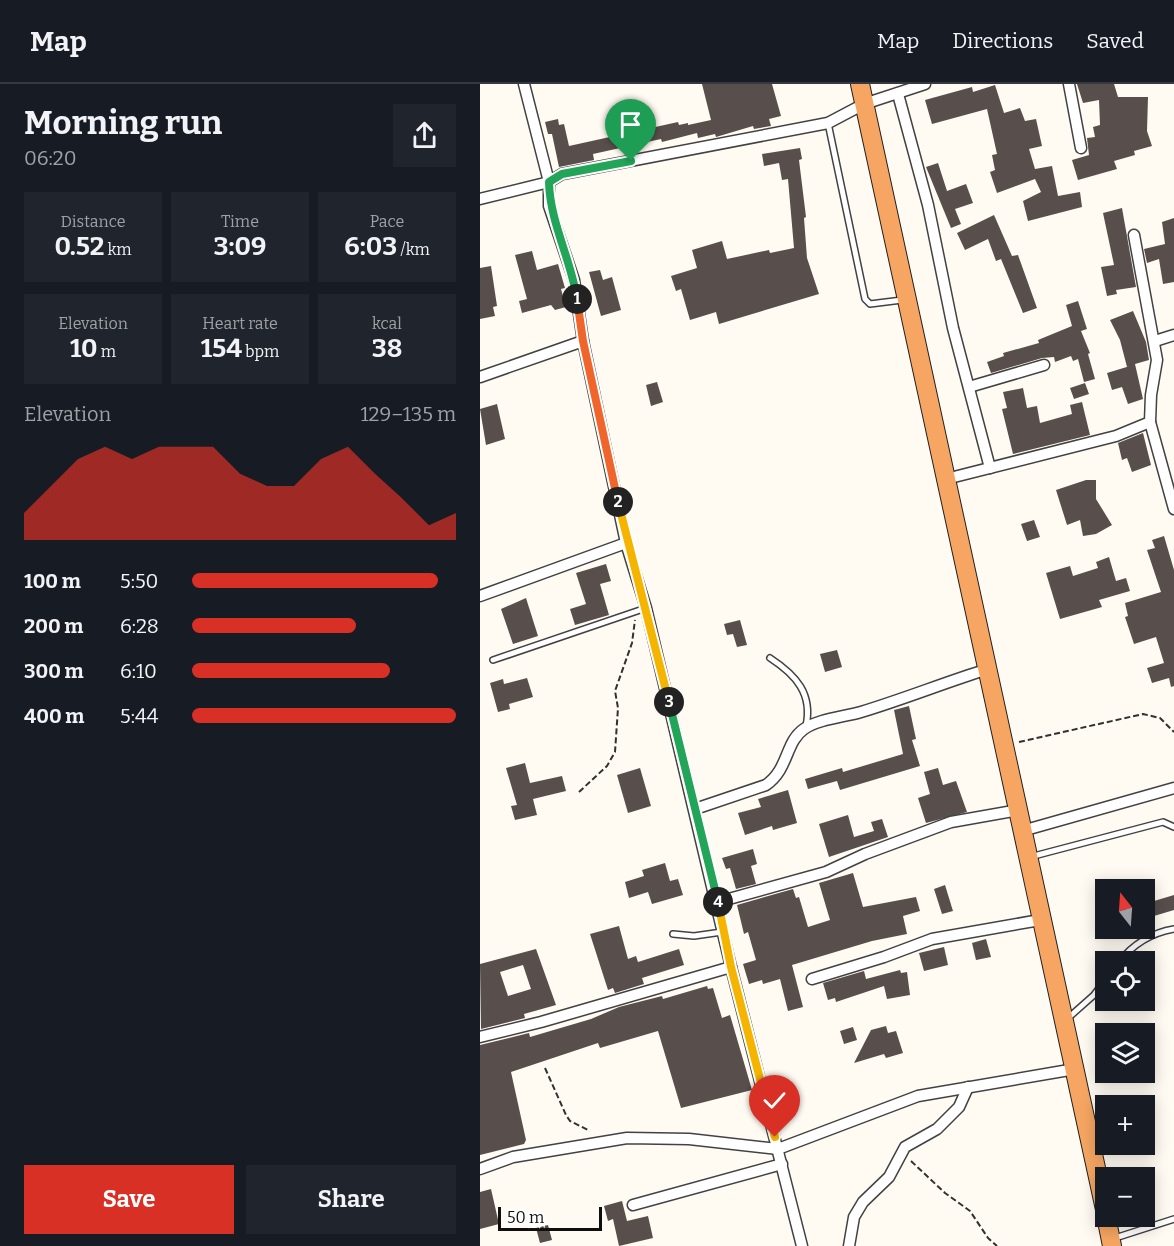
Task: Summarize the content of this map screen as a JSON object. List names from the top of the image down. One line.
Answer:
{"scale_bar":"50 m","north":"top","page":{"header":"Map","nav":["Map","Directions","Saved"],"heading":["Morning run","06:20"],"stats":[["Distance","0.52 km"],["Time","3:09"],["Pace","6:03 /km"],["Elevation","10 m"],["Heart rate","154 bpm"],["kcal","38"]],"pins":["1","2","3","4"],"chart":["Elevation","129–135 m"],"list":[{"name":"100 m","note":"5:50"},{"name":"200 m","note":"6:28"},{"name":"300 m","note":"6:10"},{"name":"400 m","note":"5:44"}],"map_buttons":["+","−"],"buttons":["Save","Share"],"scale":"50 m"}}
